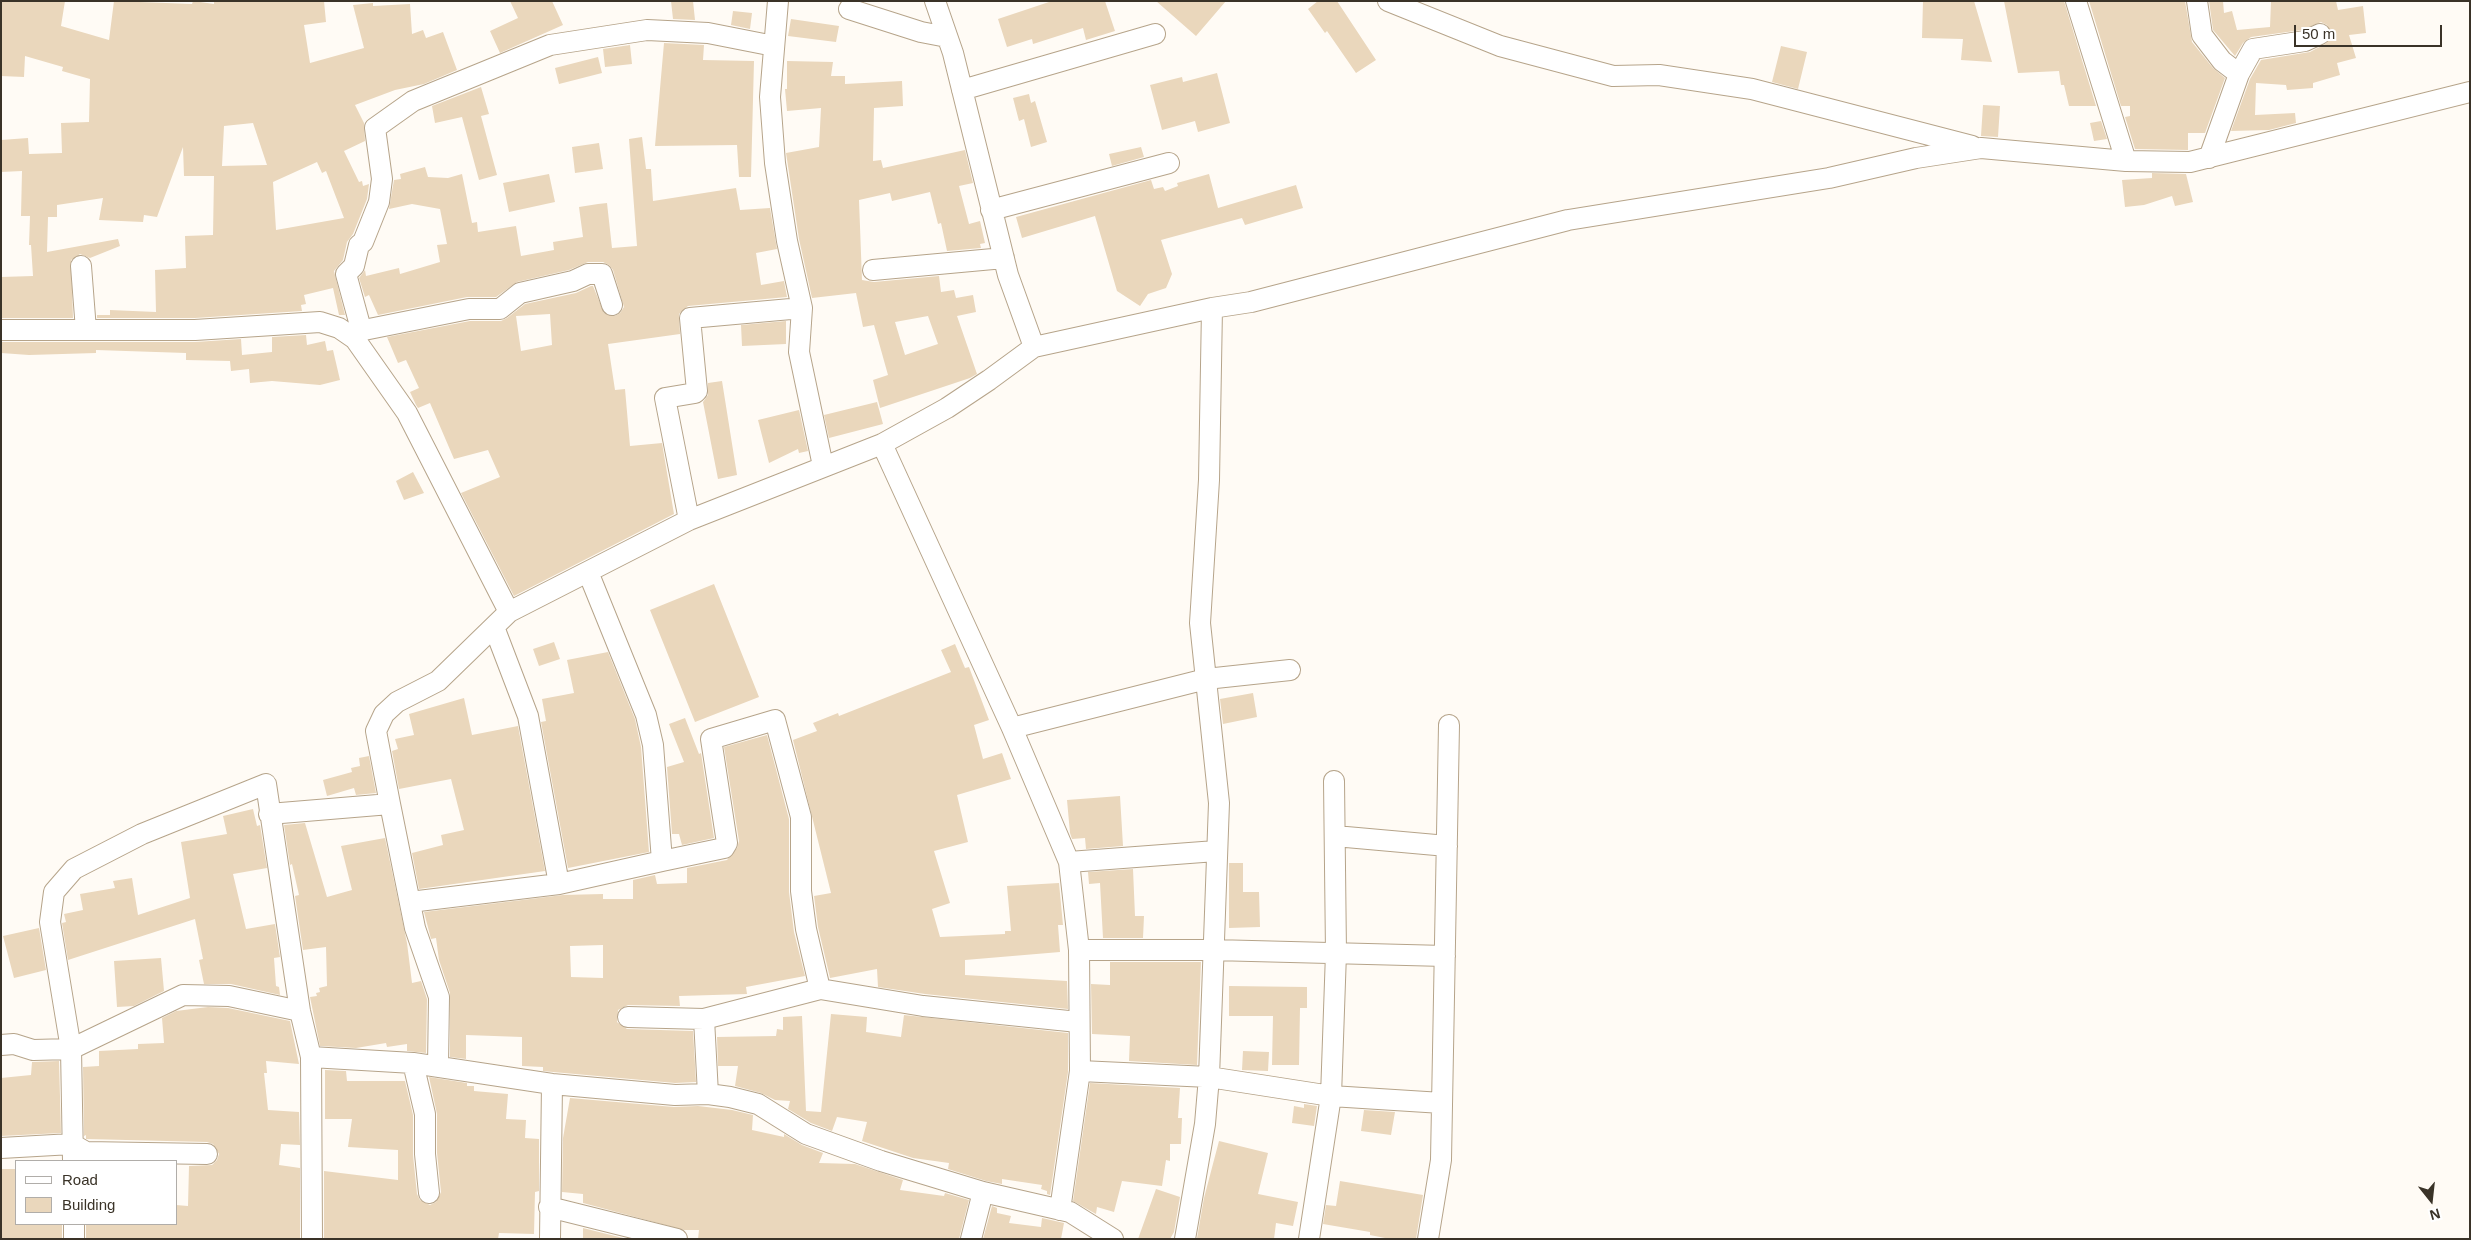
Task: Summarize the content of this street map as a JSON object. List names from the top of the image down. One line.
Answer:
{"legend":["Road","Building"],"scale_bar":"50 m","north":"bottom"}
